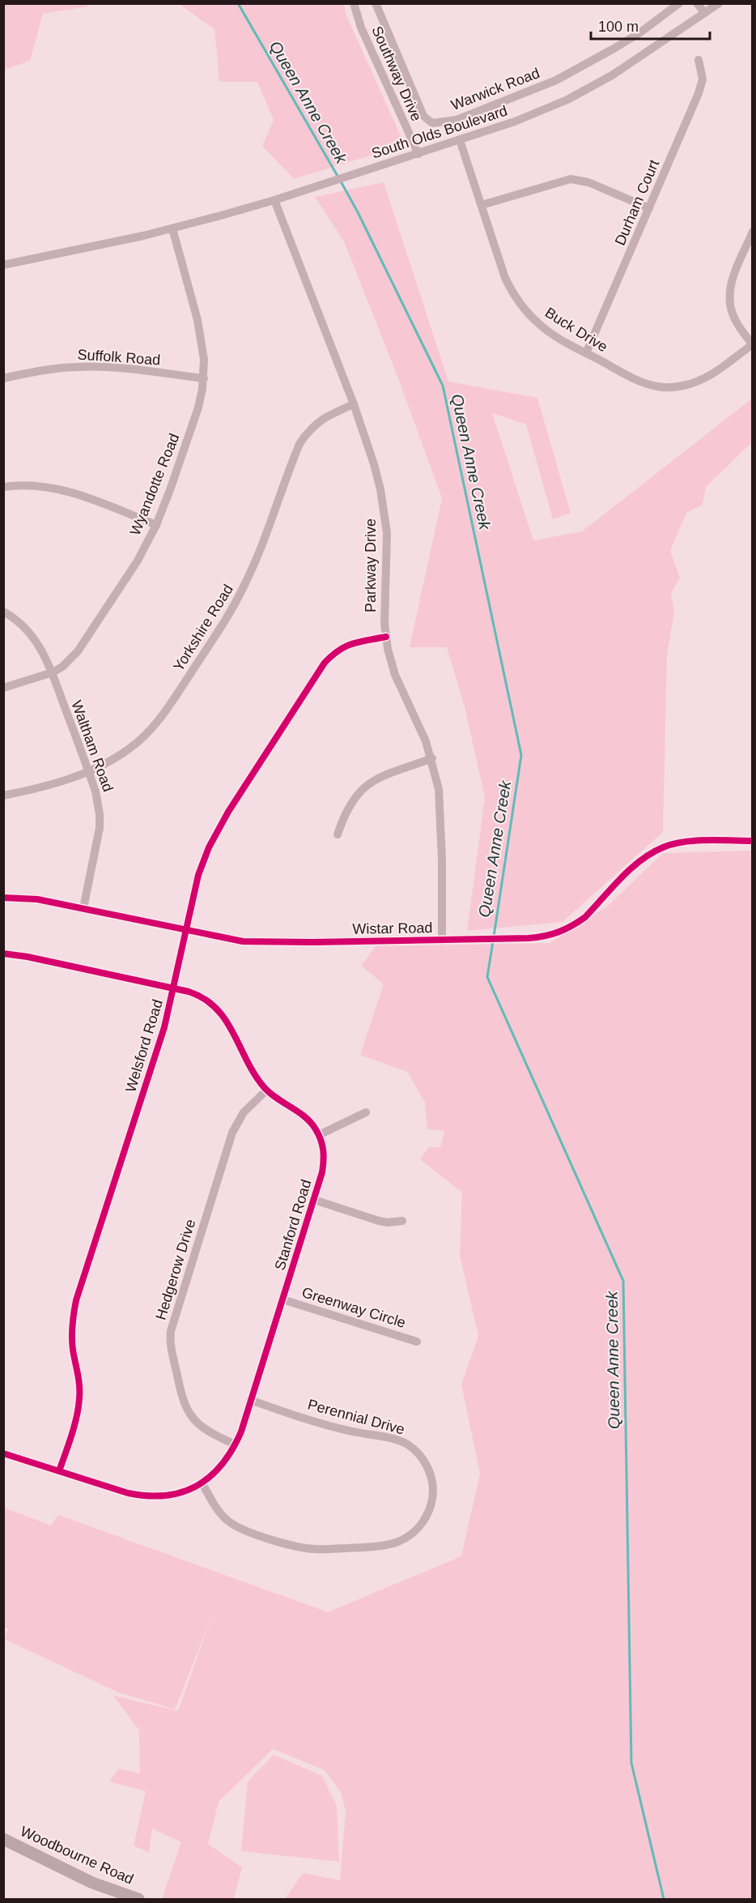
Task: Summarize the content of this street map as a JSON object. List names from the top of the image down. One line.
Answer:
{"streets":{"main road":["Woodbourne Road"],"street":["Southway Drive","Warwick Road","South Olds Boulevard","Durham Court","Buck Drive","Suffolk Road","Wyandotte Road","Parkway Drive","Yorkshire Road","Waltham Road","Wistar Road","Welsford Road","Stanford Road","Hedgerow Drive","Greenway Circle","Perennial Drive"]},"crossings":[["Southway Drive","South Olds Boulevard"],["South Olds Boulevard","Buck Drive"],["South Olds Boulevard","Wyandotte Road"],["South Olds Boulevard","Parkway Drive"],["Durham Court","Buck Drive"],["Suffolk Road","Wyandotte Road"],["Wyandotte Road","Waltham Road"],["Parkway Drive","Yorkshire Road"],["Parkway Drive","Wistar Road"],["Parkway Drive","Welsford Road"],["Yorkshire Road","Waltham Road"],["Waltham Road","Wistar Road"],["Wistar Road","Welsford Road"],["Welsford Road","Stanford Road"],["Stanford Road","Hedgerow Drive"],["Stanford Road","Greenway Circle"],["Stanford Road","Perennial Drive"]],"water":["Queen Anne Creek"],"scale_bar":"100 m"}
